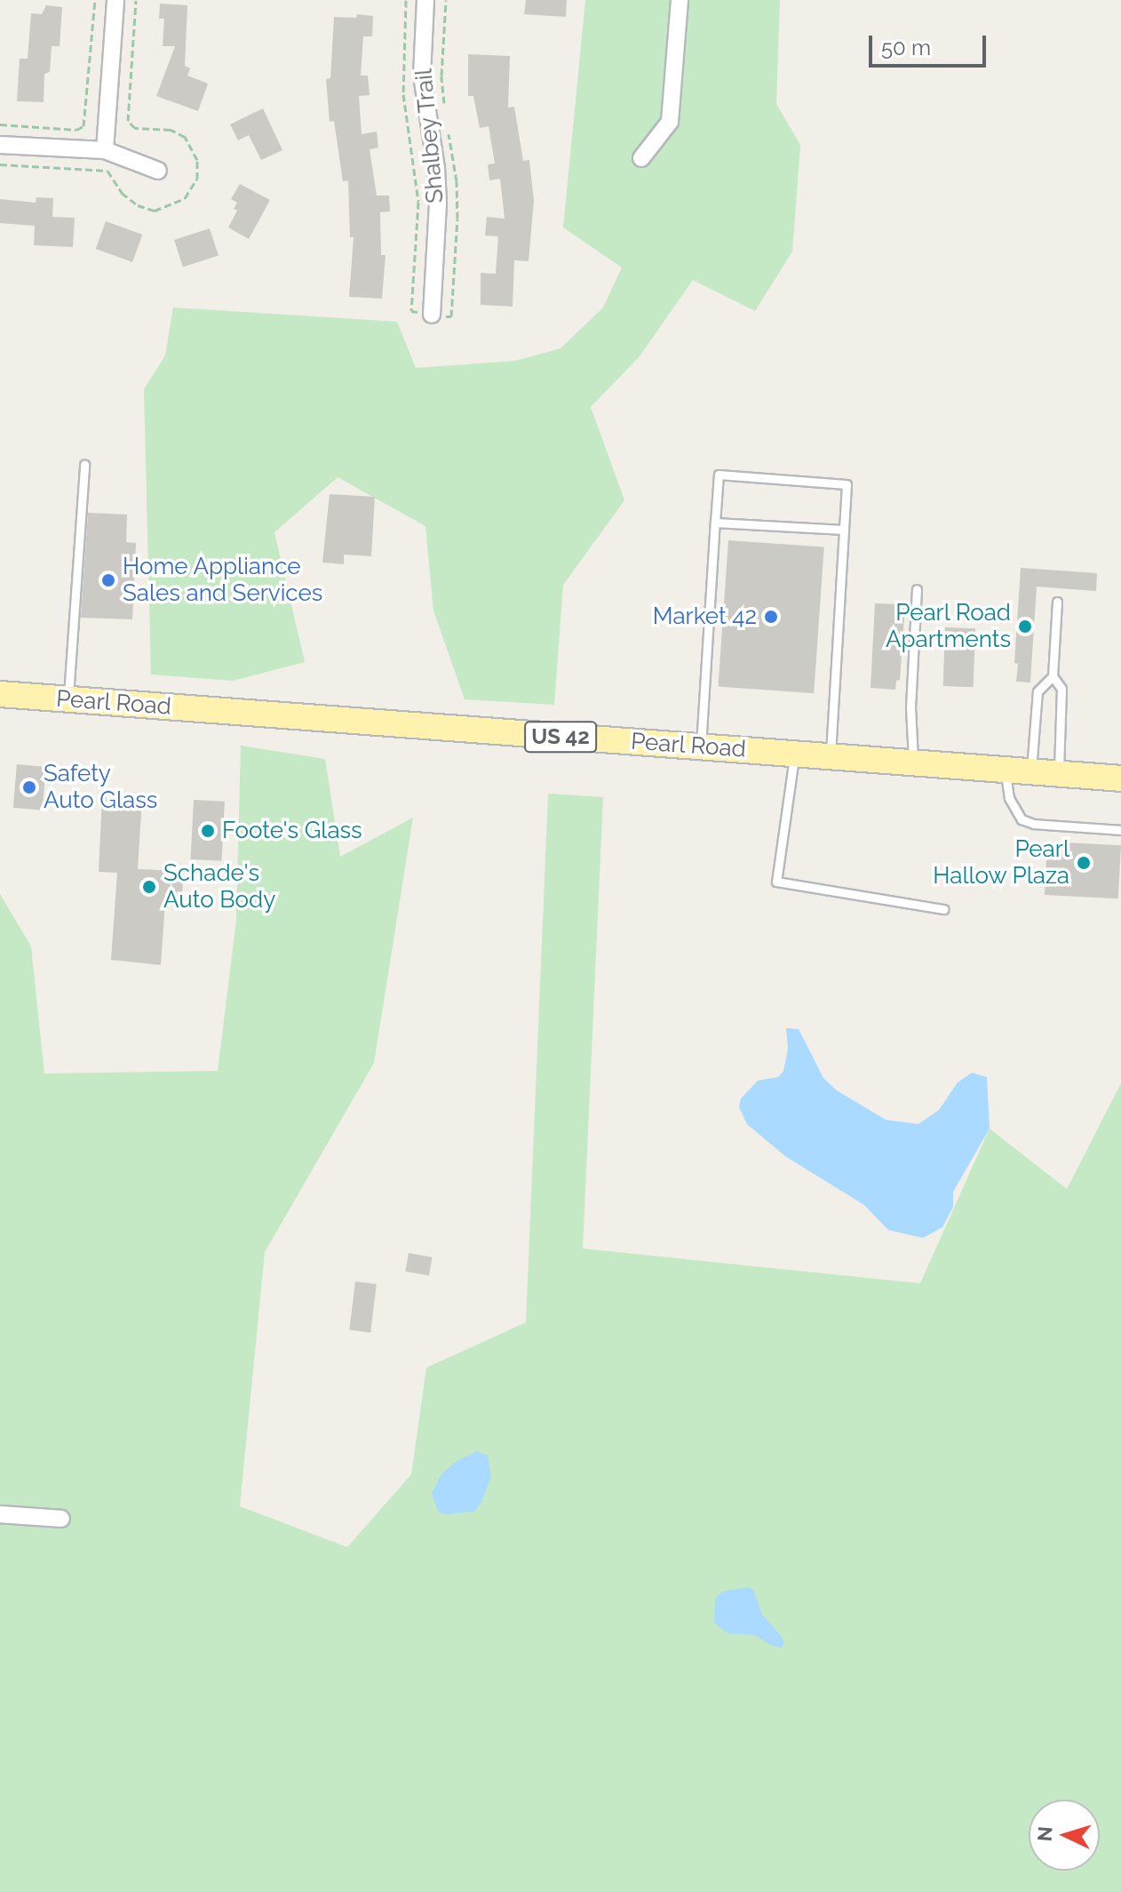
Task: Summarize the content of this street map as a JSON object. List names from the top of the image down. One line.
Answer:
{"streets":{"main road":["Pearl Road","US 42"],"street":["Shalbey Trail"]},"places":["Home Appliance Sales and Services","Market 42","Pearl Road Apartments","Safety Auto Glass","Foote's Glass","Pearl Hallow Plaza","Schade's Auto Body"],"scale_bar":"50 m","north":"left"}
